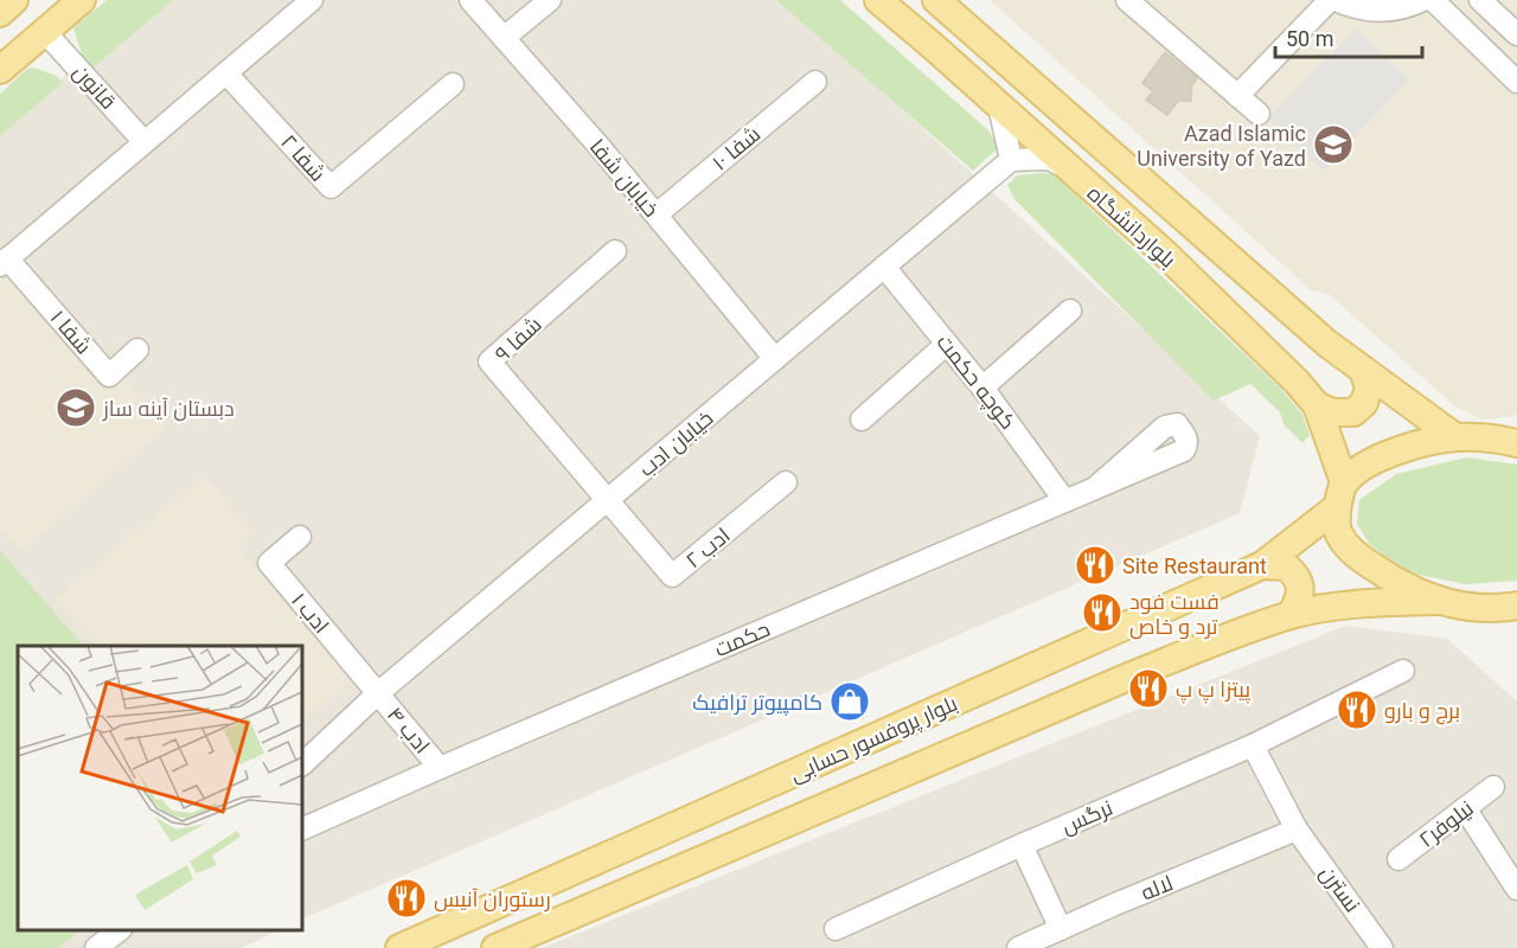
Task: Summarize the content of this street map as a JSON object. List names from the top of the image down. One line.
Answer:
{"streets":{"main road":["بلواردانشگاه","بلوار پروفسور حسابی"],"street":["قانون","شفا ۱۰","شفا ۲","خیابان شفا","شفا ۱","شفا ۹","کوچه حکمت","خیابان ادب","ادب ۲","ادب ۱","حکمت","ادب ۴","نرگس","نیلوفر۲","لاله","نسترن"]},"crossings":[["شفا ۱۰","خیابان شفا"],["خیابان شفا","خیابان ادب"],["بلواردانشگاه","بلوار پروفسور حسابی"],["شفا ۹","خیابان ادب"],["شفا ۹","ادب ۲"],["کوچه حکمت","خیابان ادب"],["کوچه حکمت","حکمت"],["خیابان ادب","ادب ۲"],["خیابان ادب","ادب ۱"],["خیابان ادب","ادب ۴"],["ادب ۱","ادب ۴"],["حکمت","ادب ۴"],["لاله","نسترن"]],"places":{"school or university":["Azad Islamic University of Yazd","دبستان آینه ساز"],"restaurant":["Site Restaurant","فست فود ترد و خاص","پیتزا پ پ","برج و بارو","رستوران آنیس"],"shop":["کامپیوتر ترافیک"]},"scale_bar":"50 m"}
